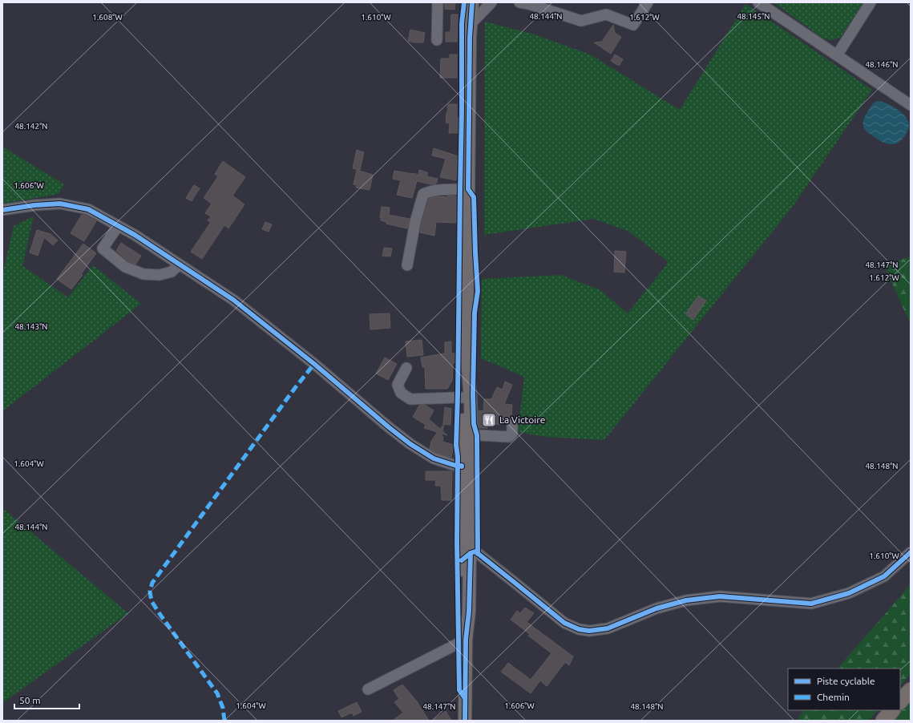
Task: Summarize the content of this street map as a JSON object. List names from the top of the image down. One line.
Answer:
{"places":{"restaurant":["La Victoire"]},"legend":["Piste cyclable","Chemin"],"scale_bar":"50 m","coordinates":["48.144°N","48.145°N","1.608°W","1.610°W","1.612°W","48.146°N","48.142°N","1.606°W","48.147°N","48.143°N","1.604°W","48.148°N"]}
